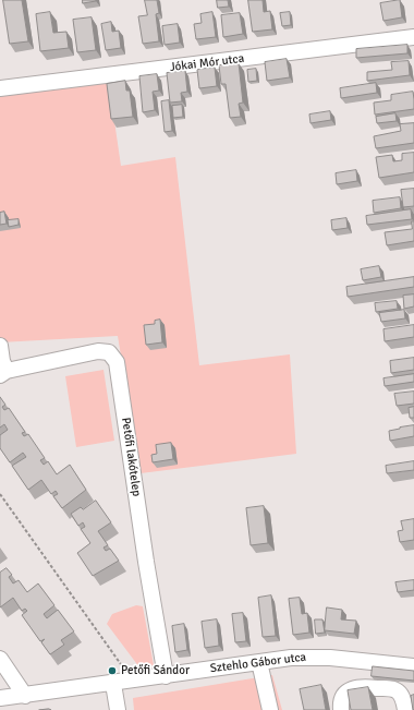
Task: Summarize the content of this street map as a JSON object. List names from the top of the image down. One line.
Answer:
{"streets":{"street":["Jókai Mór utca","Petőfi lakótelep","Sztehlo Gábor utca"]},"crossings":[["Petőfi lakótelep","Sztehlo Gábor utca"]],"places":["Petőfi Sándor"]}
